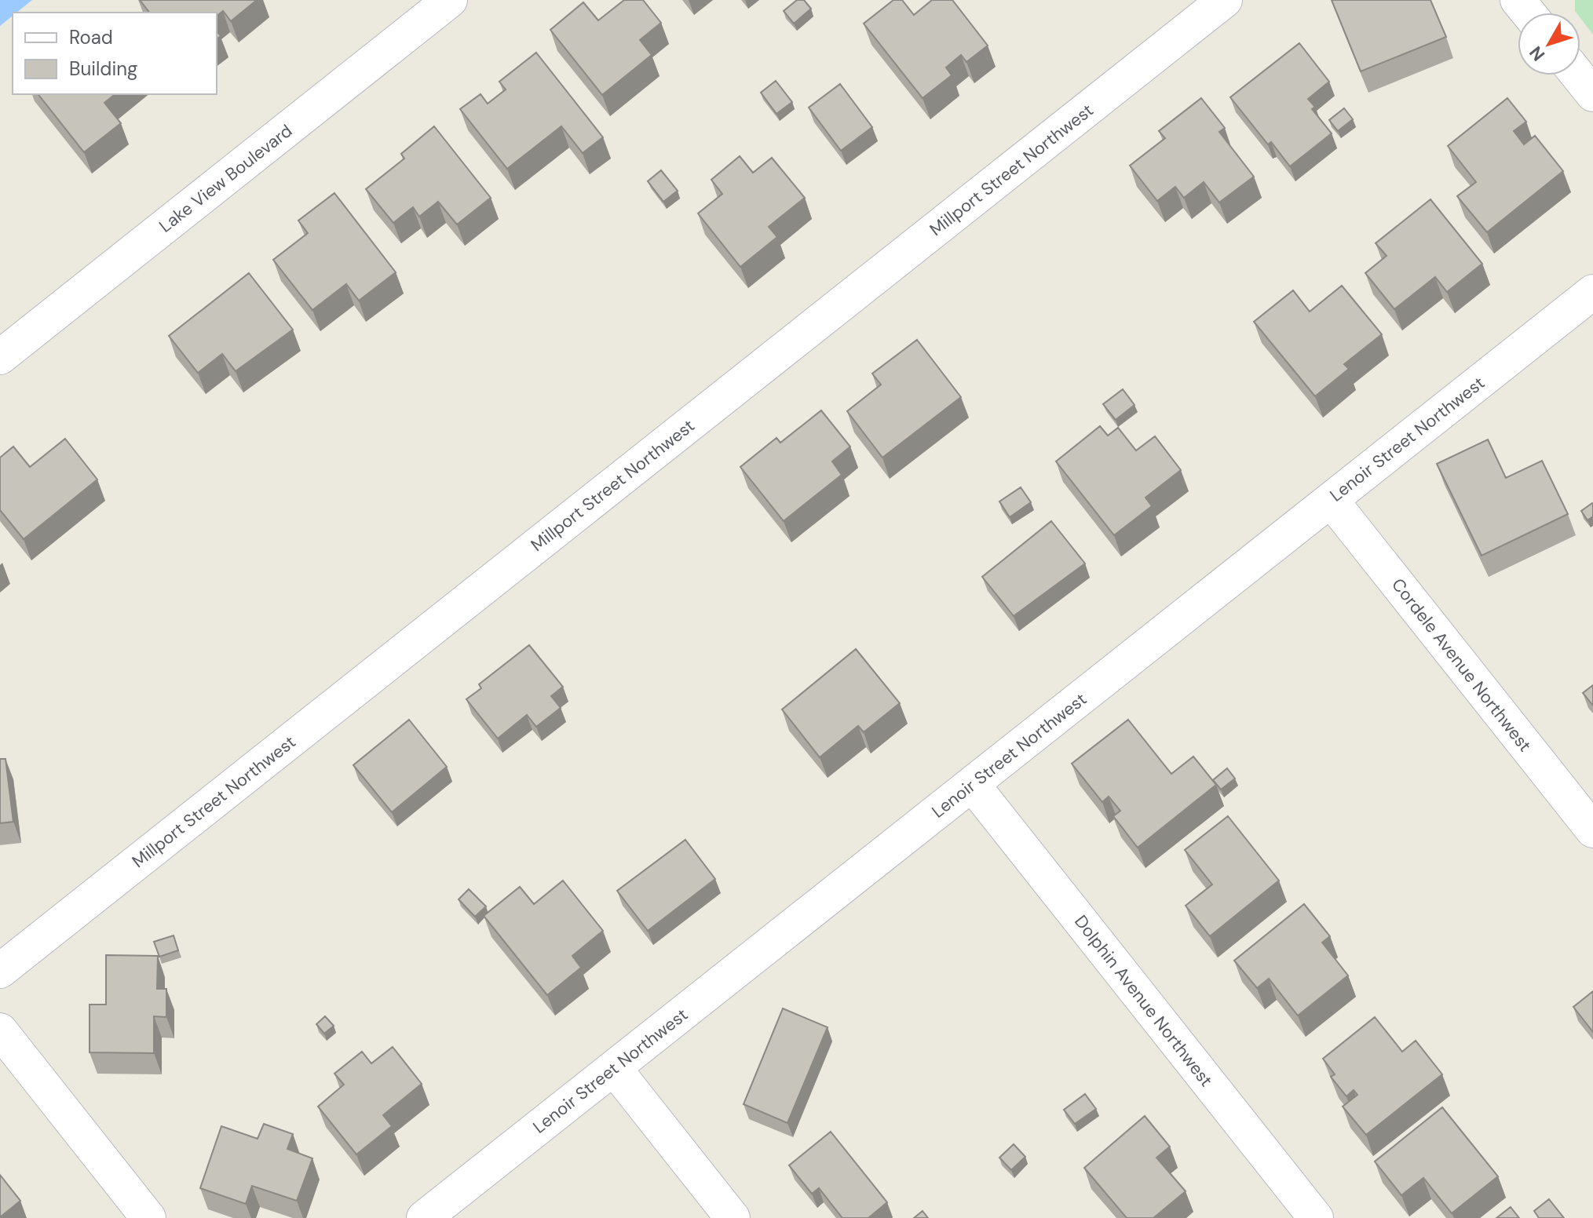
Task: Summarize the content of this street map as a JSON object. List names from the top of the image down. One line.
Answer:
{"streets":{"street":["Millport Street Northwest","Lake View Boulevard","Lenoir Street Northwest","Cordele Avenue Northwest","Dolphin Avenue Northwest"]},"crossings":[["Lenoir Street Northwest","Cordele Avenue Northwest"],["Lenoir Street Northwest","Dolphin Avenue Northwest"]],"legend":["Road","Building"],"north":"bottom left"}
